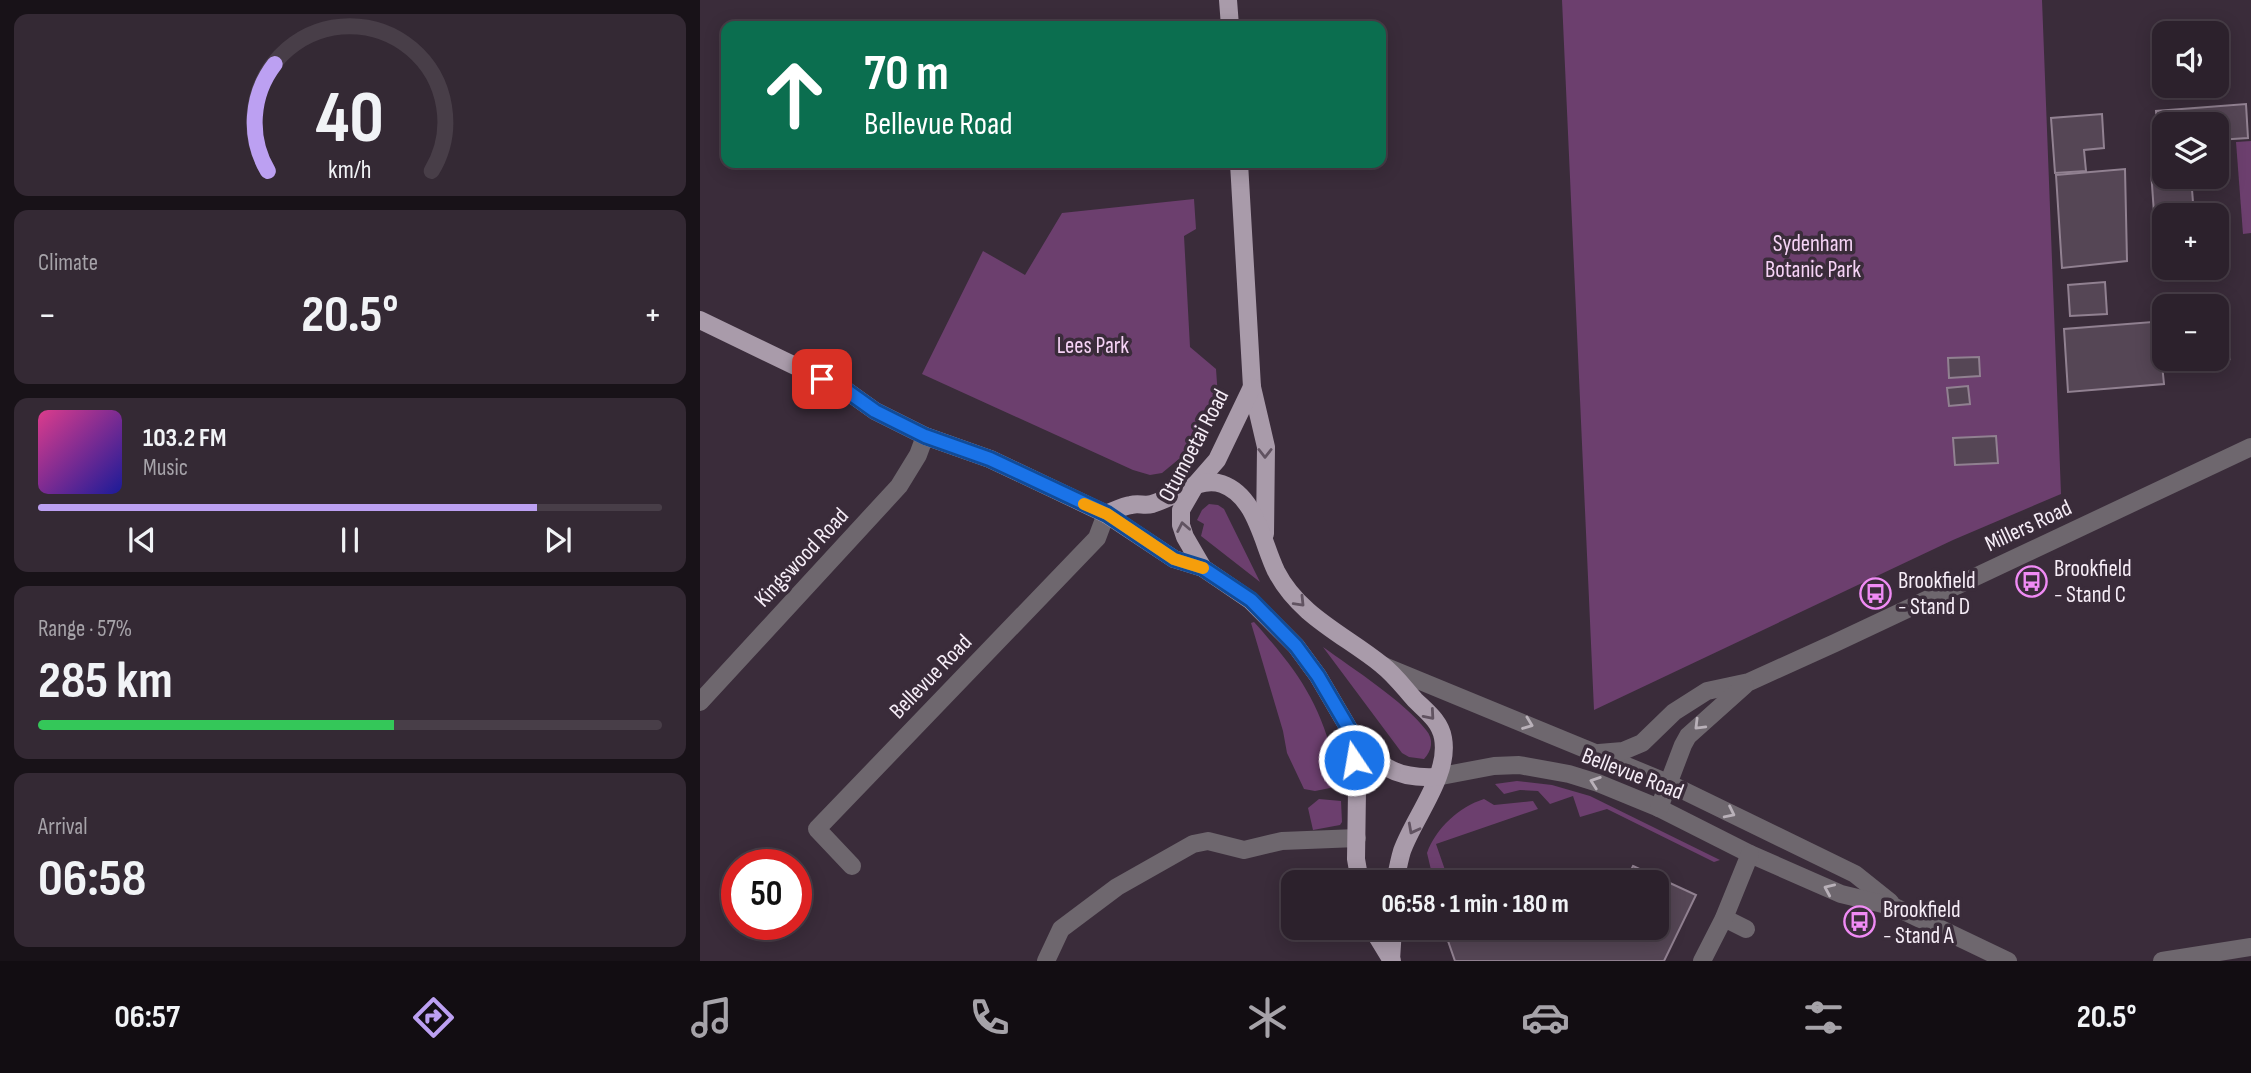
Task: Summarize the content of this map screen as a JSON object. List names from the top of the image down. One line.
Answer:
{"streets":{"main road":["Otumoetai Road","Bellevue Road"],"street":["Millers Road","Kingswood Road"]},"crossings":[["Otumoetai Road","Bellevue Road"],["Millers Road","Bellevue Road"]],"parks":["Sydenham Botanic Park","Lees Park"],"places":{"bus stop":["Brookfield - Stand C","Brookfield - Stand D","Brookfield - Stand A"]},"page":{"map_buttons":["+","−"],"turn":["70 m","Bellevue Road"],"tile":["Climate",["Range · 57%","285 km"],["Arrival","06:58"]],"heat":["−","20.5°","+"],"song":["103.2 FM","Music"],"limit":"50","trip":"06:58 · 1 min · 180 m","tabs":["06:57","20.5°"],"gauge":["40","km/h"]}}
